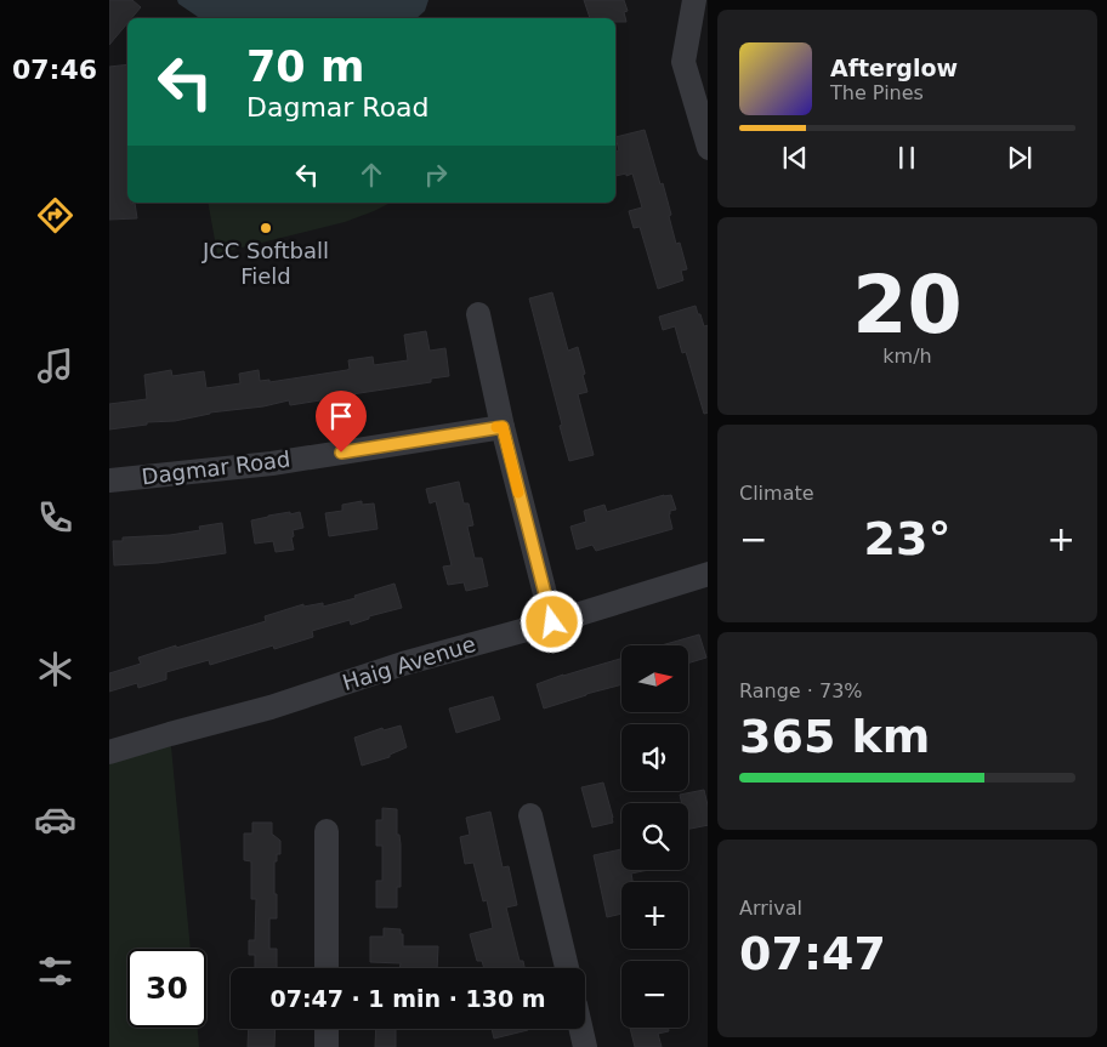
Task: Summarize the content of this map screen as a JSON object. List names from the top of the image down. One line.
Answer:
{"streets":{"street":["Dagmar Road","Haig Avenue"]},"places":["JCC Softball Field"],"north":"right","page":{"tabs":"07:46","turn":["70 m","Dagmar Road"],"song":["Afterglow","The Pines"],"tile":[["20","km/h"],"Climate",["Range · 73%","365 km"],["Arrival","07:47"]],"heat":["−","23°","+"],"map_buttons":["+","−"],"limit":"30","trip":"07:47 · 1 min · 130 m"}}
